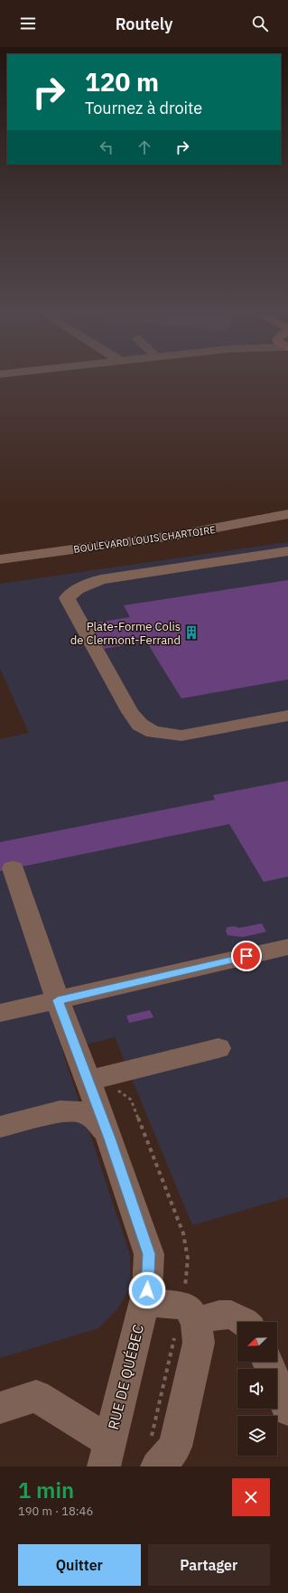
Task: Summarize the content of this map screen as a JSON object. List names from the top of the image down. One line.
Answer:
{"streets":{"street":["BOULEVARD LOUIS CHARTOIRE","RUE DE QUÉBEC"]},"places":{"building":["Plate-Forme Colis de Clermont-Ferrand"]},"north":"bottom left","page":{"header":"Routely","turn":["120 m","Tournez à droite"],"heading":["1 min","190 m · 18:46"],"buttons":["Quitter","Partager"]}}
